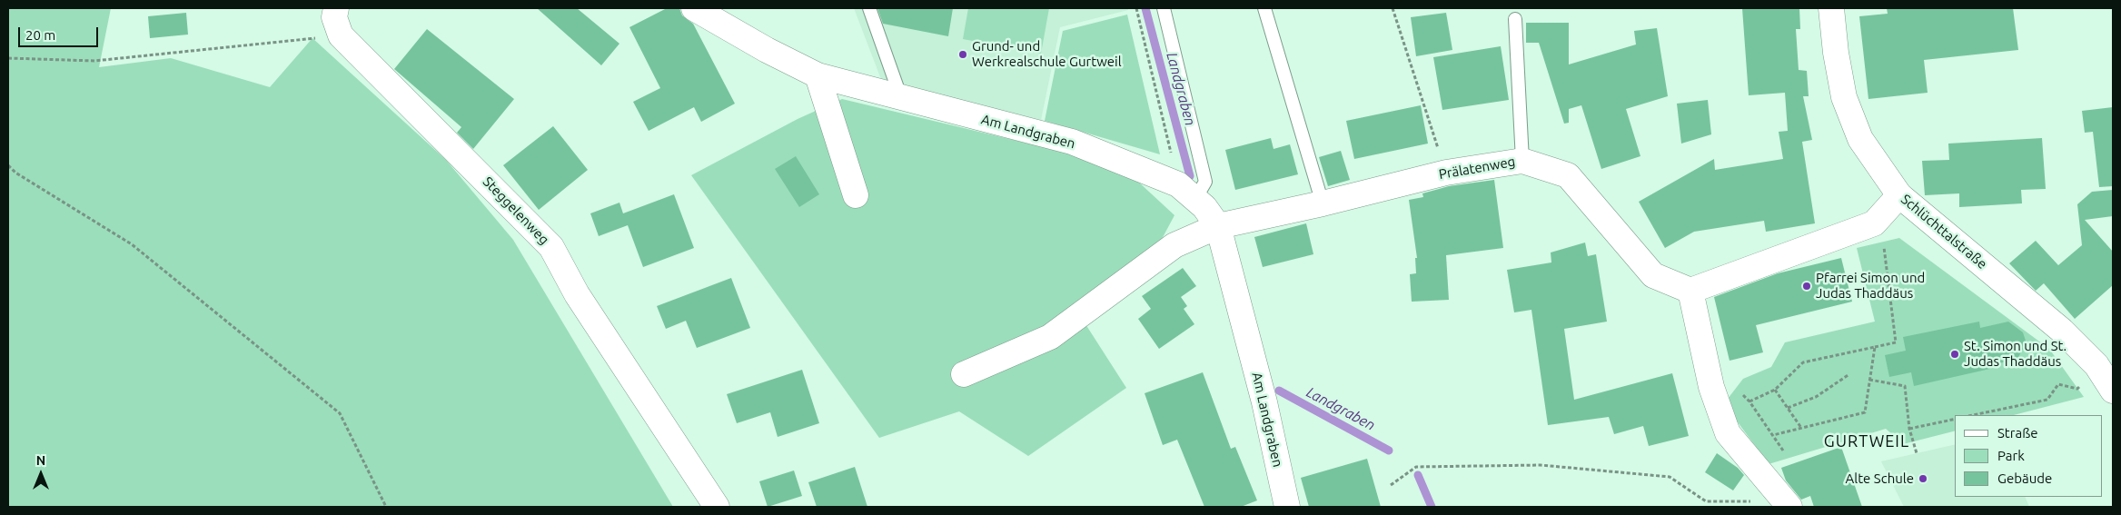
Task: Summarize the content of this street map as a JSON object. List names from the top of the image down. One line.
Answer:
{"streets":{"street":["Am Landgraben","Prälatenweg","Steggelenweg","Schlüchttalstraße"]},"crossings":[["Am Landgraben","Prälatenweg"]],"districts":["GURTWEIL"],"water":["Landgraben"],"places":["Grund- und Werkrealschule Gurtweil","Pfarrei Simon und Judas Thaddäus","St. Simon und St. Judas Thaddäus","Alte Schule"],"legend":["Straße","Park","Gebäude"],"scale_bar":"20 m","north":"top"}
